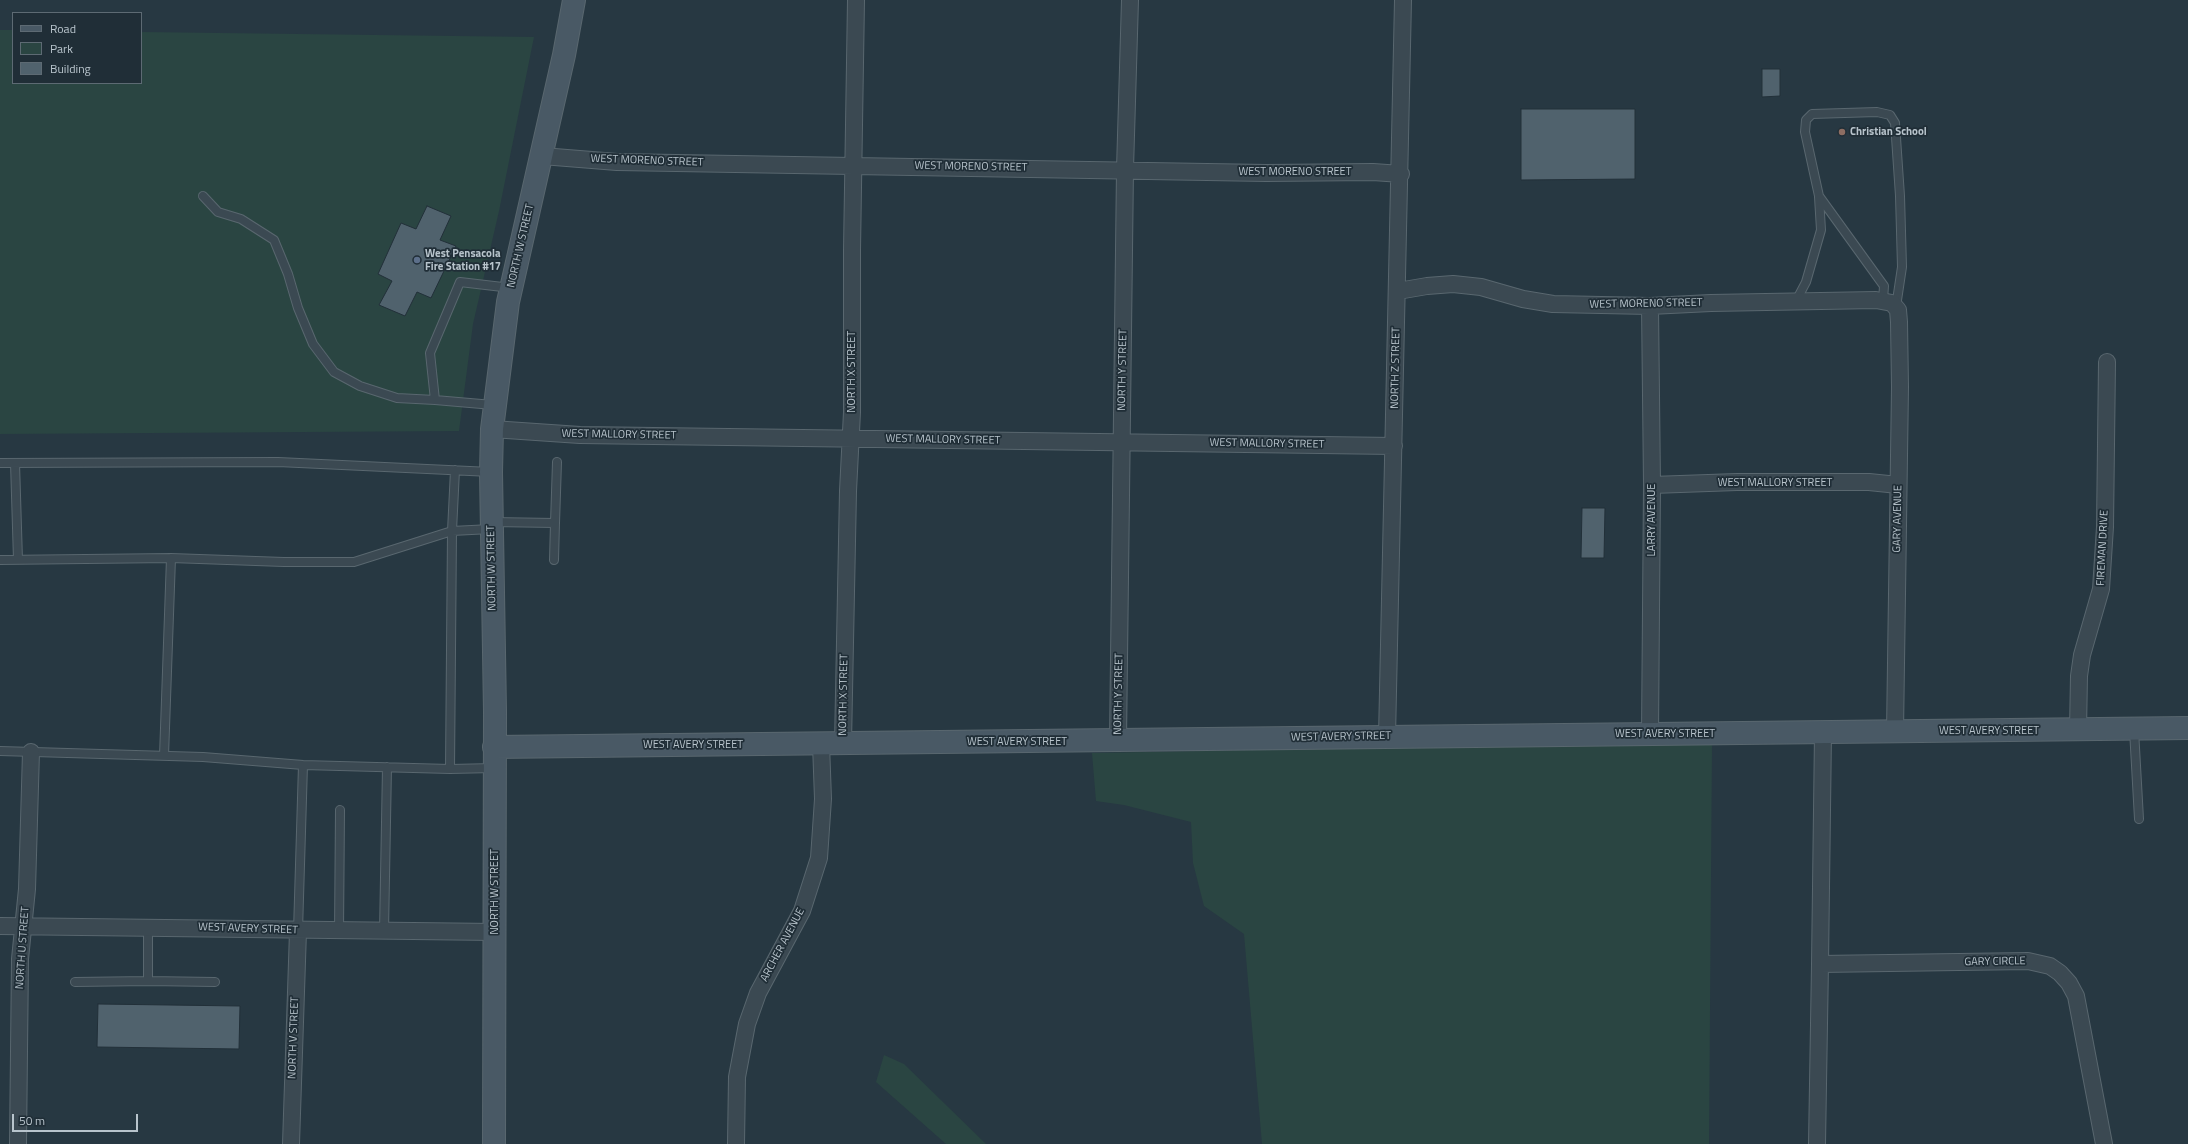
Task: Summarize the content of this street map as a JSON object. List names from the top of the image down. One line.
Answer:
{"streets":{"street":["WEST MORENO STREET","NORTH W STREET","NORTH Z STREET","NORTH Y STREET","NORTH X STREET","WEST MALLORY STREET","GARY AVENUE","LARRY AVENUE","FIREMAN DRIVE","WEST AVERY STREET","ARCHER AVENUE","NORTH U STREET","GARY CIRCLE","NORTH V STREET"]},"crossings":[["WEST MORENO STREET","NORTH W STREET"],["WEST MORENO STREET","NORTH Z STREET"],["WEST MORENO STREET","NORTH Y STREET"],["WEST MORENO STREET","NORTH X STREET"],["WEST MORENO STREET","GARY AVENUE"],["WEST MORENO STREET","LARRY AVENUE"],["NORTH W STREET","WEST MALLORY STREET"],["NORTH W STREET","WEST AVERY STREET"],["NORTH Z STREET","WEST MALLORY STREET"],["NORTH Z STREET","WEST AVERY STREET"],["NORTH Y STREET","WEST MALLORY STREET"],["NORTH Y STREET","WEST AVERY STREET"],["NORTH X STREET","WEST MALLORY STREET"],["NORTH X STREET","WEST AVERY STREET"],["WEST MALLORY STREET","GARY AVENUE"],["WEST MALLORY STREET","LARRY AVENUE"],["GARY AVENUE","WEST AVERY STREET"],["LARRY AVENUE","WEST AVERY STREET"],["FIREMAN DRIVE","WEST AVERY STREET"],["WEST AVERY STREET","ARCHER AVENUE"],["WEST AVERY STREET","NORTH U STREET"],["WEST AVERY STREET","NORTH V STREET"]],"places":["Christian School","West Pensacola Fire Station #17"],"legend":["Road","Park","Building"],"scale_bar":"50 m"}
